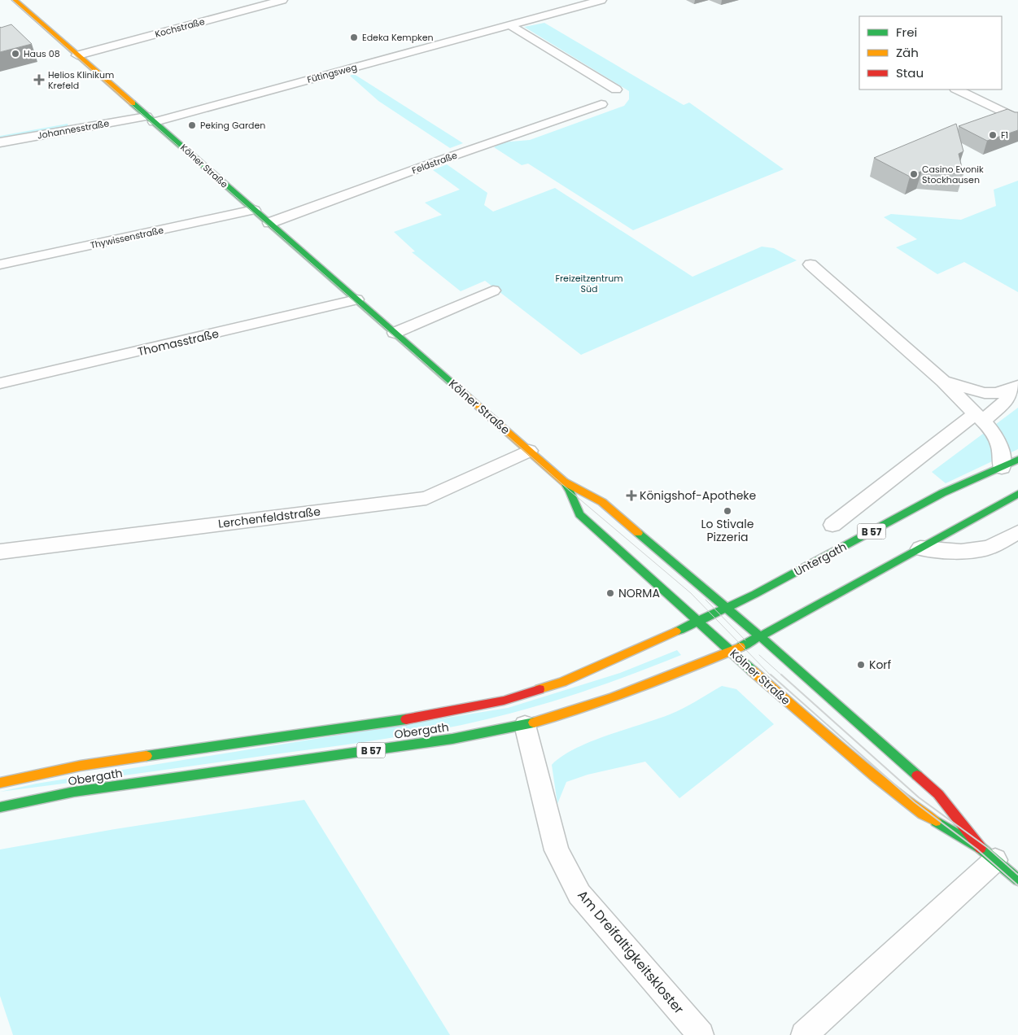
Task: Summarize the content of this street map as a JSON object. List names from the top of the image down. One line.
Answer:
{"streets":{"main road":["Kölner Straße","B 57","Untergath","Obergath"],"street":["Kochstraße","Fütingsweg","Johannesstraße","Feldstraße","Thywissenstraße","Thomasstraße","Lerchenfeldstraße","Am Dreifaltigkeitskloster"]},"crossings":[["Kochstraße","Kölner Straße"],["Fütingsweg","Johannesstraße"],["Fütingsweg","Kölner Straße"],["Johannesstraße","Kölner Straße"],["Feldstraße","Kölner Straße"],["Kölner Straße","Thywissenstraße"],["Kölner Straße","Thomasstraße"],["Kölner Straße","Lerchenfeldstraße"],["Kölner Straße","B 57"],["Kölner Straße","Untergath"],["Kölner Straße","Obergath"],["B 57","Obergath"],["Untergath","Obergath"],["Obergath","Am Dreifaltigkeitskloster"]],"parks":["Freizeitzentrum Süd"],"places":{"other":["Edeka Kempken","Haus 08","Peking Garden","F1","Casino Evonik Stockhausen","Lo Stivale Pizzeria","NORMA","Korf"],"health":["Helios Klinikum Krefeld","Königshof-Apotheke"]},"legend":["Frei","Zäh","Stau"]}
